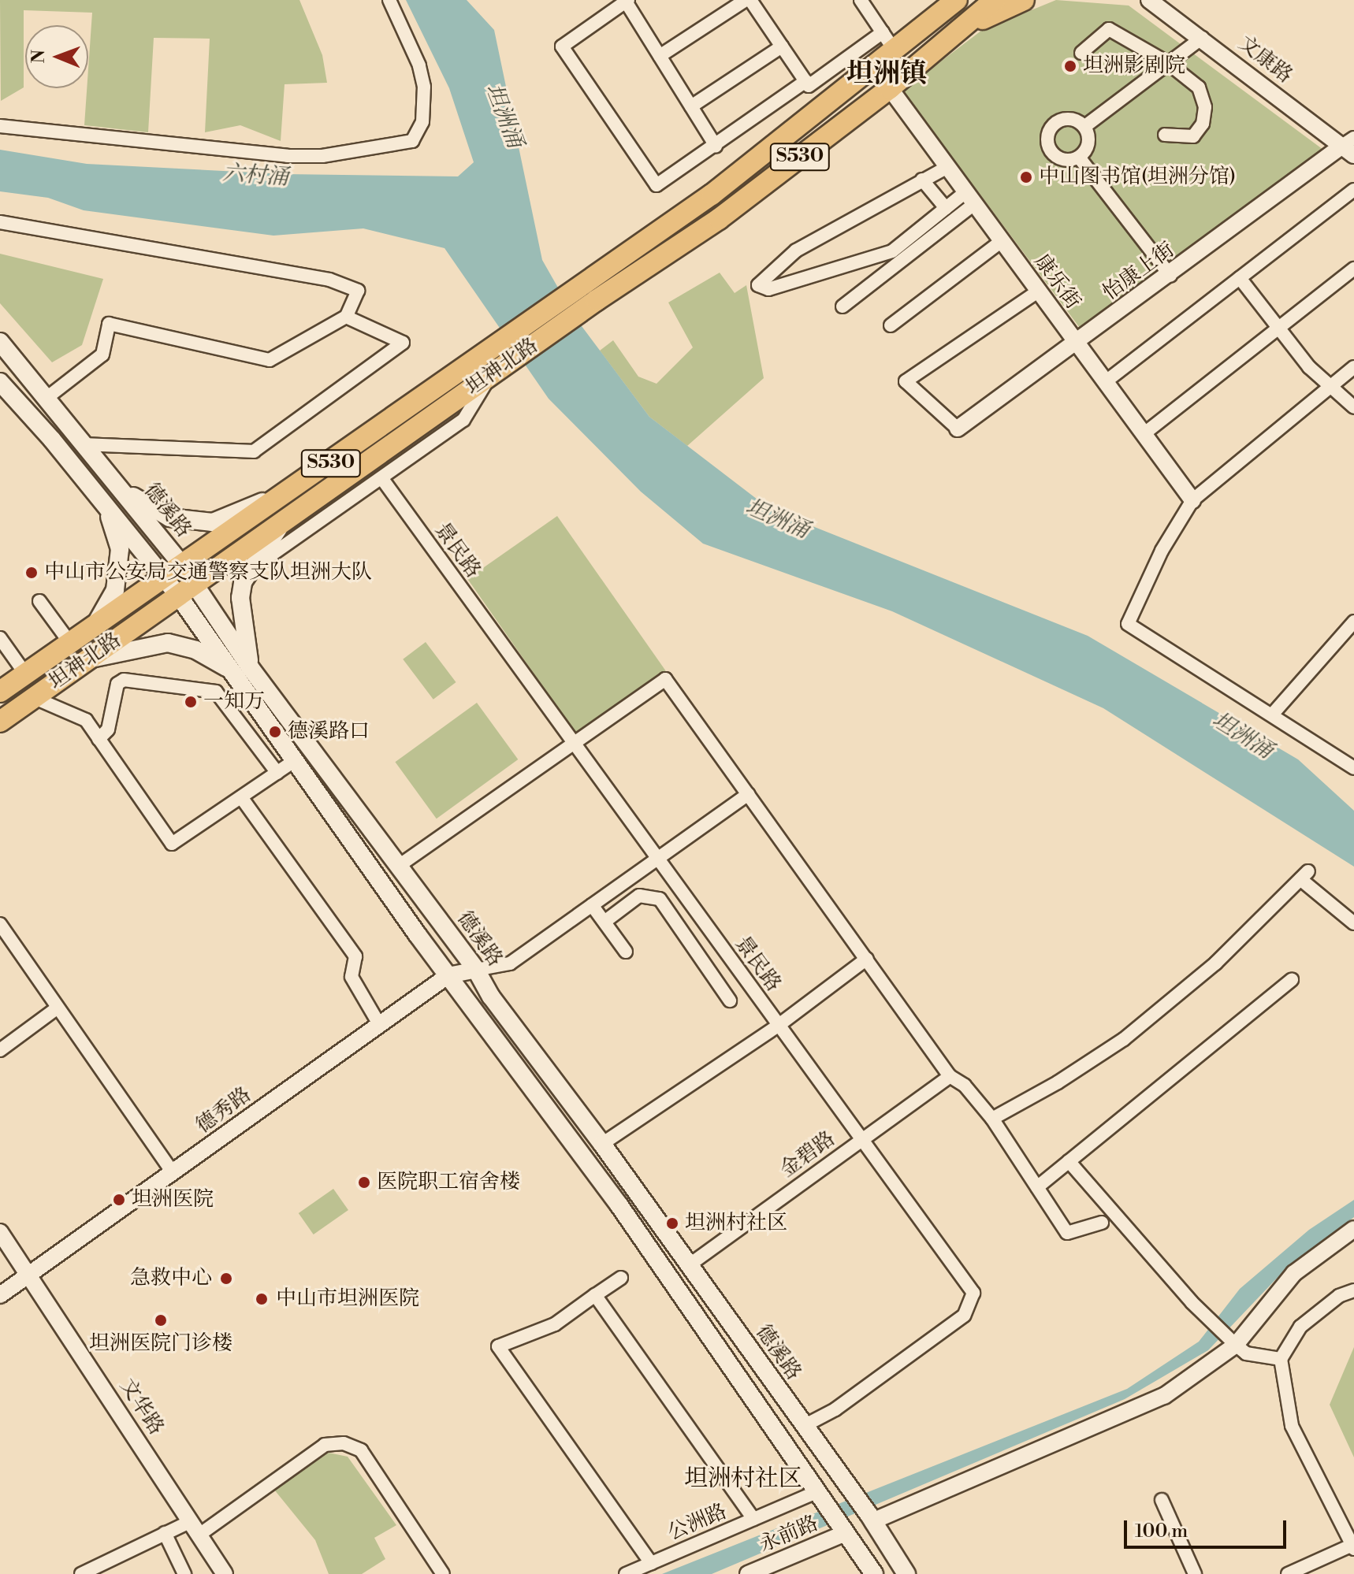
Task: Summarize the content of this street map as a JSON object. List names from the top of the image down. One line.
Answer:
{"streets":{"main road":["S530","坦神北路","德溪路"],"street":["文康路","怡康上街","康乐街","景民路","德秀路","金碧路","文华路","公洲路","永前路"]},"crossings":[["文康路","怡康上街"],["怡康上街","康乐街"],["康乐街","坦神北路"],["坦神北路","德溪路"],["德溪路","景民路"],["德溪路","德秀路"],["德溪路","金碧路"],["德溪路","公洲路"],["德溪路","永前路"],["景民路","金碧路"],["德秀路","文华路"]],"districts":["坦洲镇","坦洲村社区"],"water":["坦洲涌","六村涌"],"places":["坦洲影剧院","中山图书馆(坦洲分馆)","中山市公安局交通警察支队坦洲大队","一知万","德溪路口","医院职工宿舍楼","坦洲医院","坦洲村社区","急救中心","中山市坦洲医院","坦洲医院门诊楼"],"scale_bar":"100 m","north":"left"}
